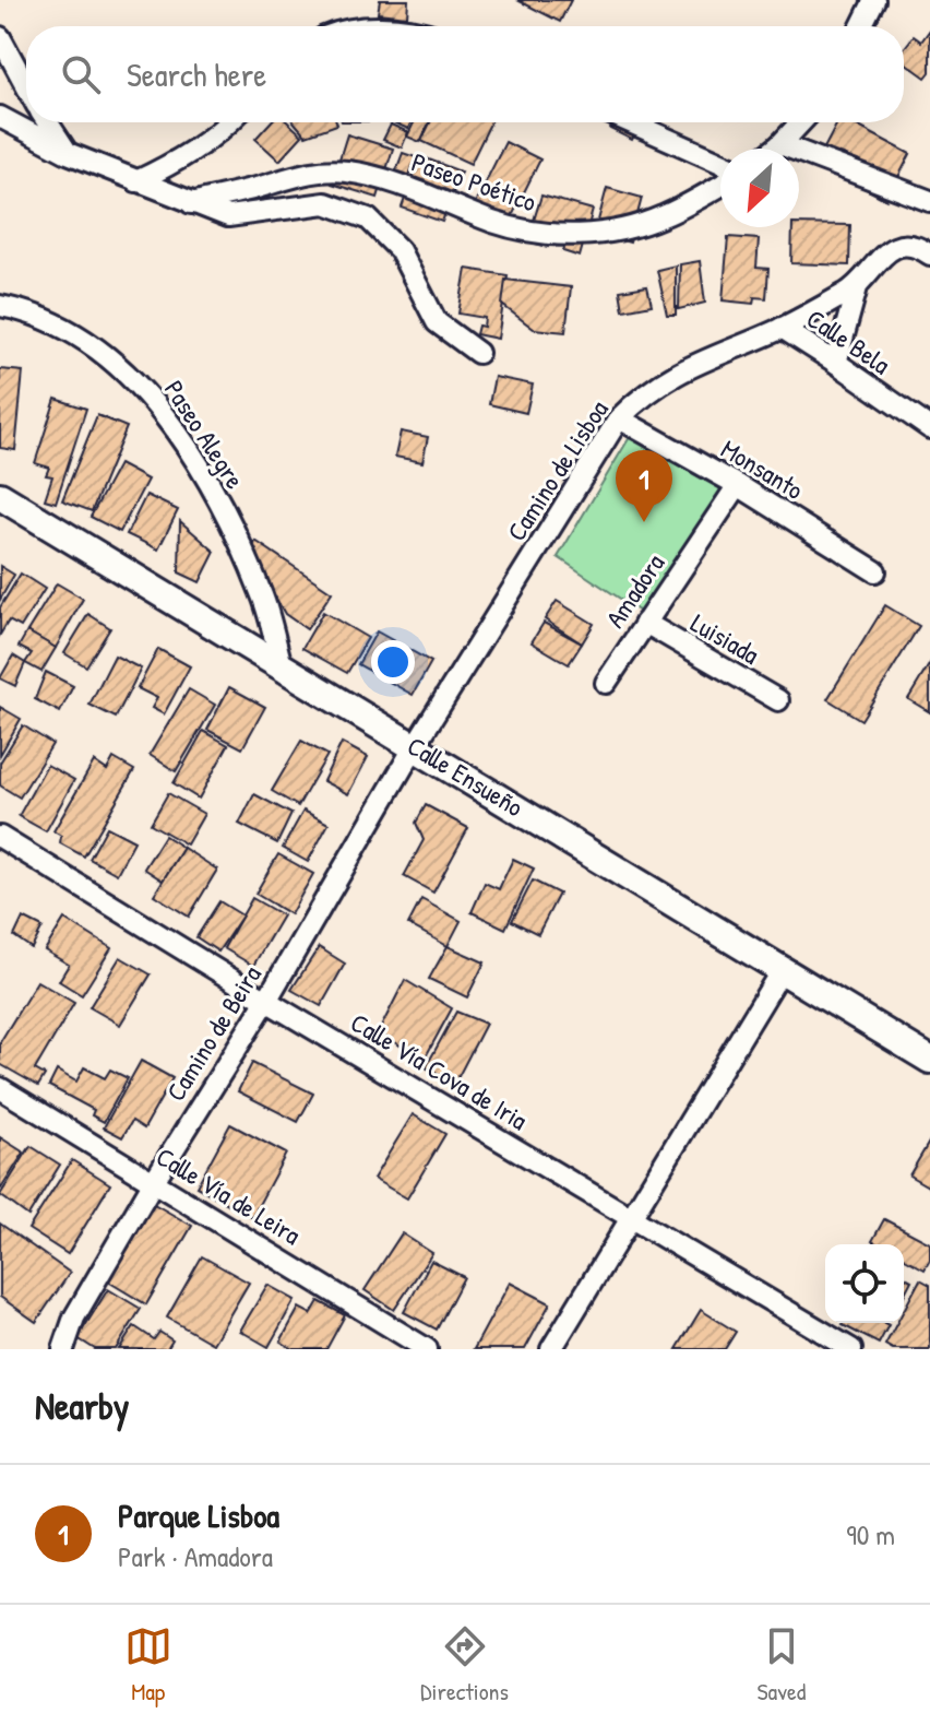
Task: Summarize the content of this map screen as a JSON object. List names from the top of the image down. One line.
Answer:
{"streets":{"street":["Paseo Poético","Calle Bela","Paseo Alegre","Monsanto","Camino de Lisboa","Amadora","Luisiada","Calle Ensueño","Camino de Beira","Calle Vía Cova de Iria","Calle Vía de Leira"]},"crossings":[["Calle Bela","Camino de Lisboa"],["Paseo Alegre","Calle Ensueño"],["Monsanto","Camino de Lisboa"],["Monsanto","Amadora"],["Camino de Lisboa","Calle Ensueño"],["Camino de Lisboa","Camino de Beira"],["Amadora","Luisiada"],["Calle Ensueño","Camino de Beira"],["Camino de Beira","Calle Vía Cova de Iria"],["Camino de Beira","Calle Vía de Leira"]],"north":"bottom left","page":{"search":"Search here","pins":"1","heading":"Nearby","list":[{"mark":"1","name":"Parque Lisboa","note":"Park · Amadora","value":"90 m"}],"nav":["Map","Directions","Saved"]}}
